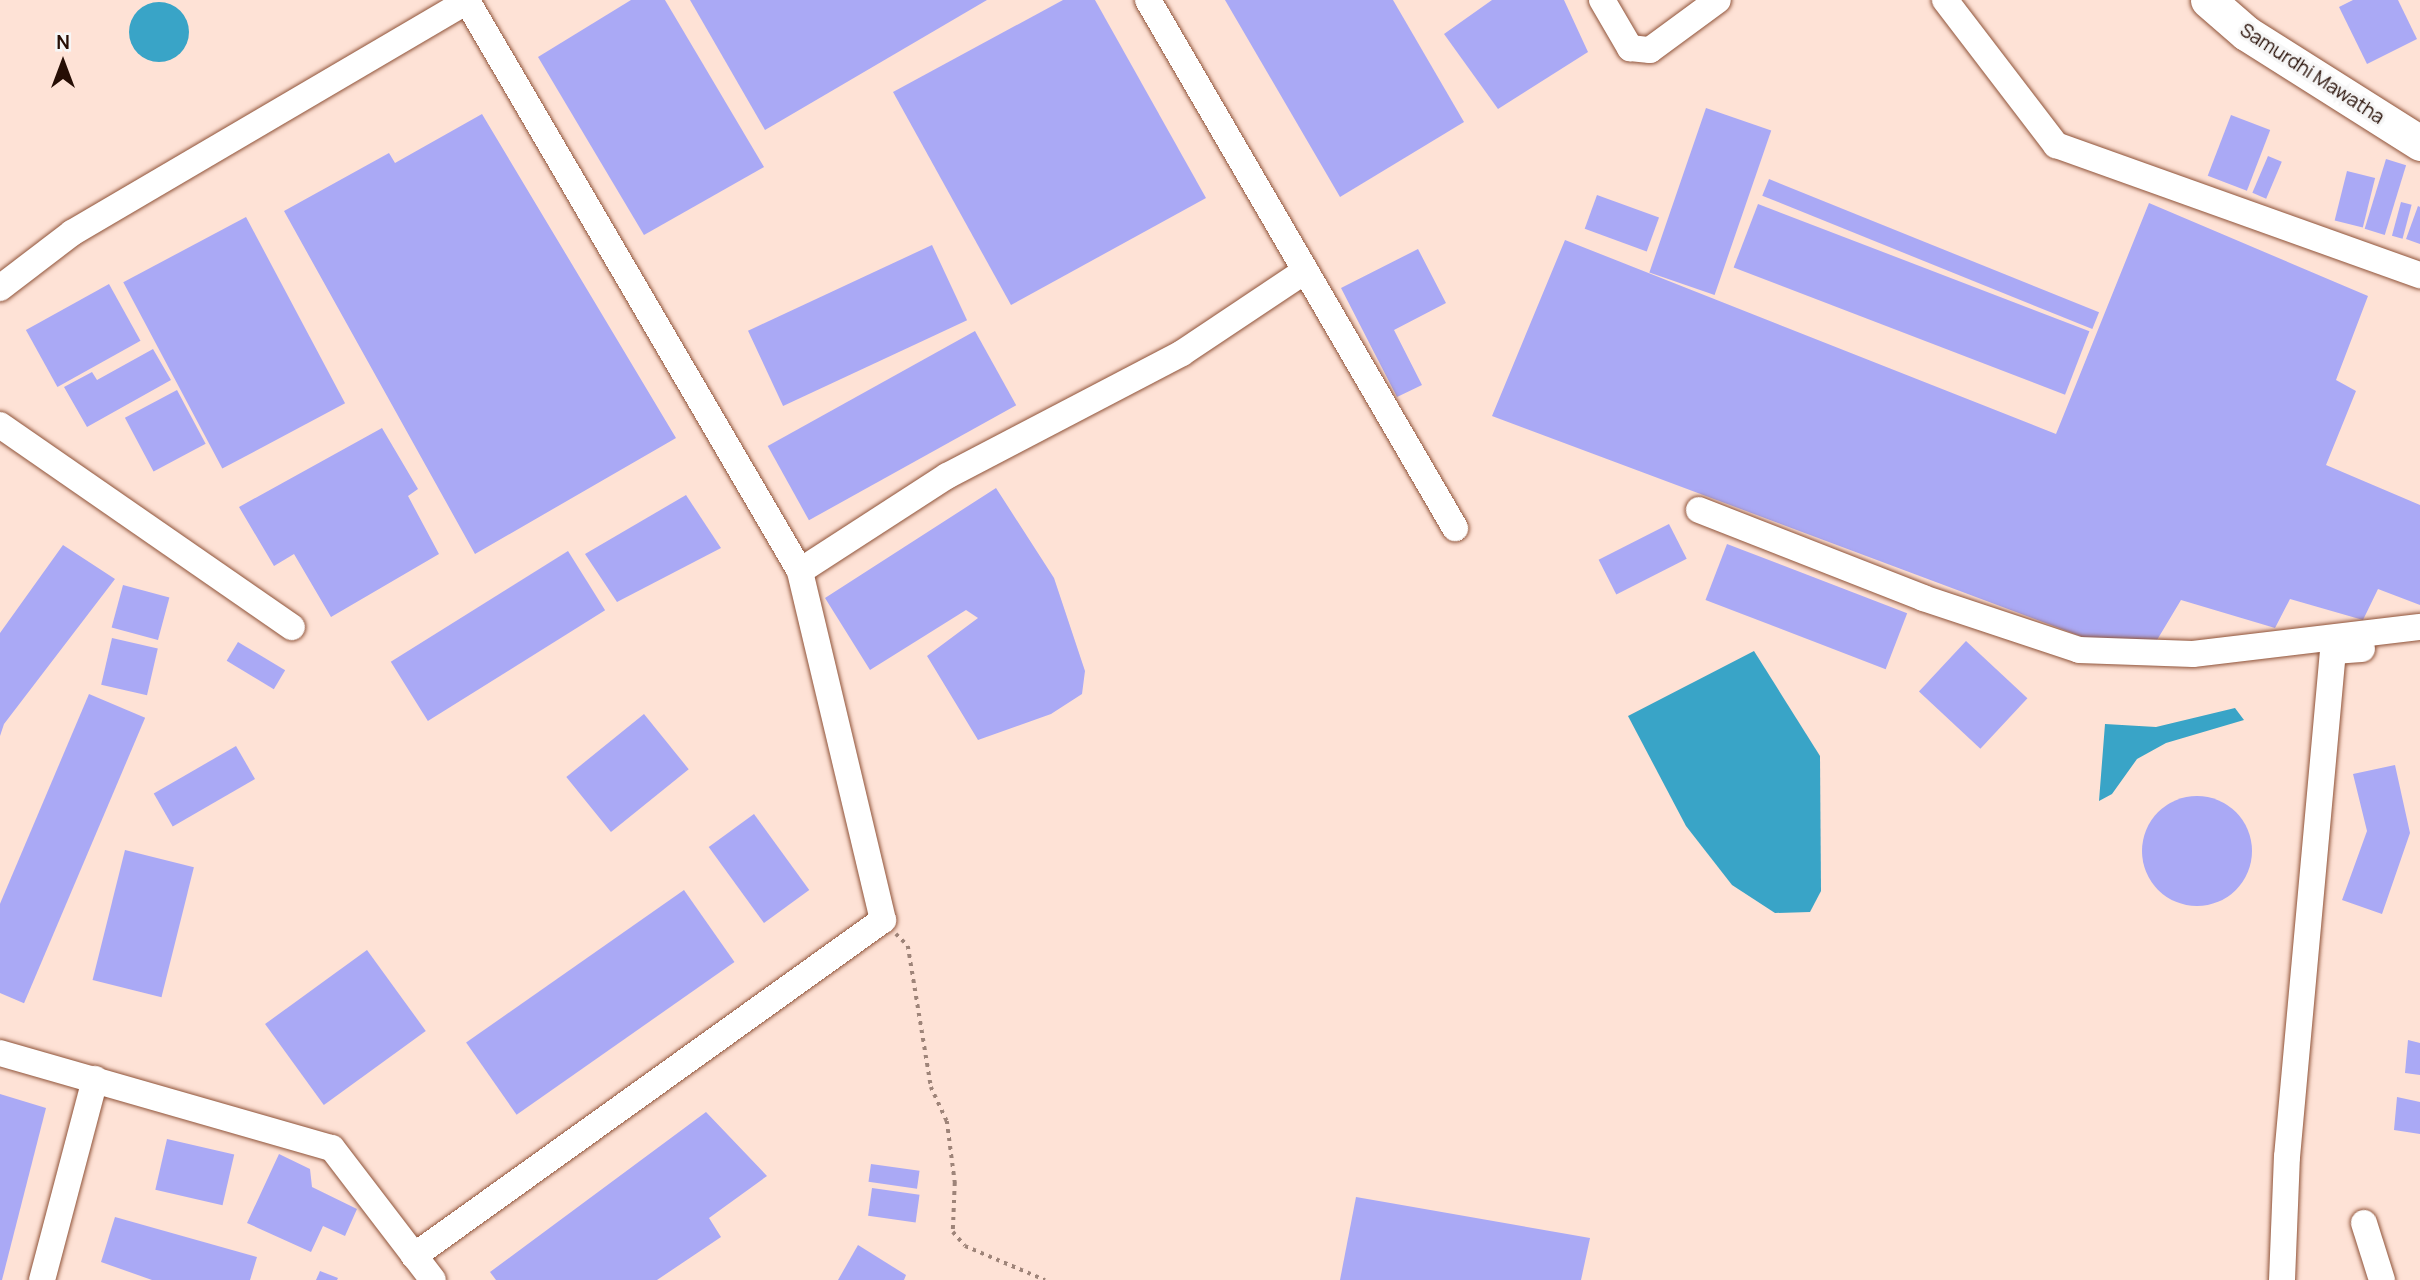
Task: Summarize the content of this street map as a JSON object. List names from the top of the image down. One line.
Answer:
{"streets":{"main road":["Samurdhi Mawatha"]},"north":"top"}
